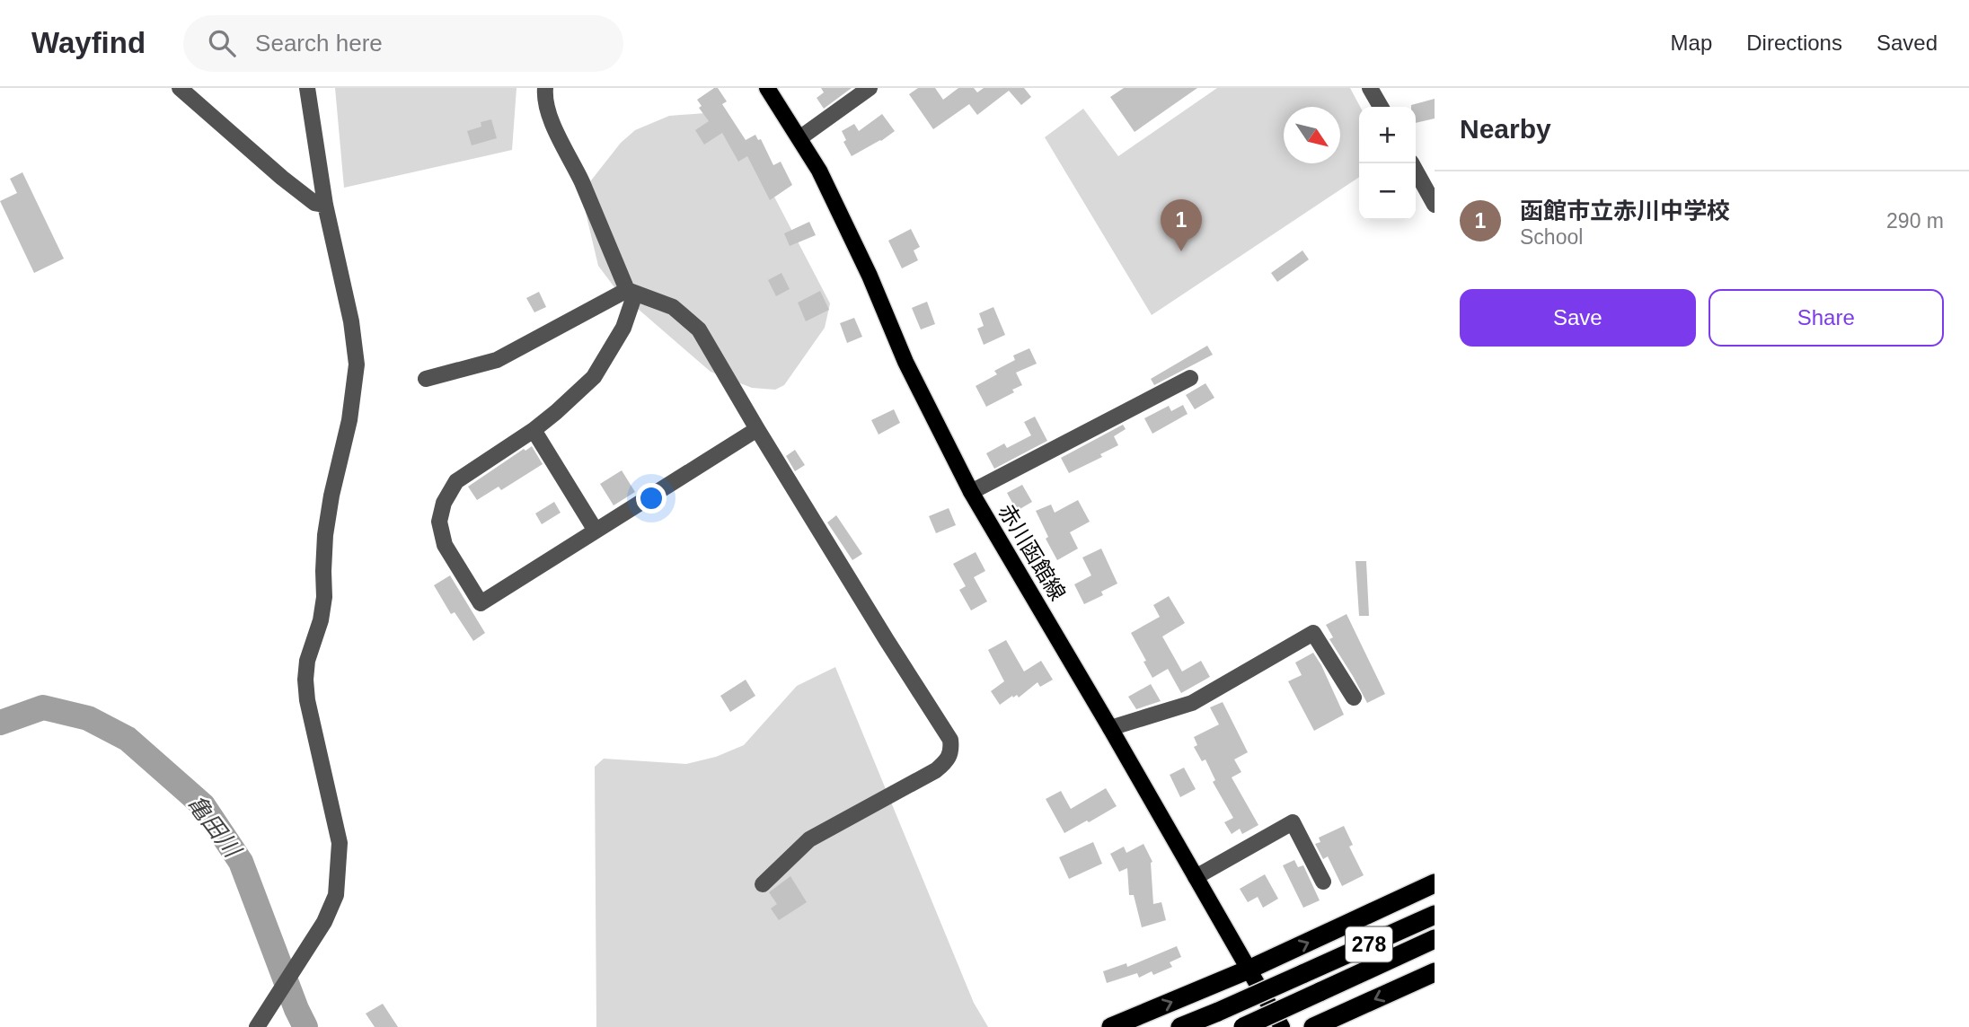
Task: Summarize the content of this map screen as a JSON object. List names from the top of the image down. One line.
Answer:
{"streets":{"highway":["278"],"main road":["赤川函館線"]},"water":["亀田川"],"north":"bottom right","page":{"header":"Wayfind","search":"Search here","nav":["Map","Directions","Saved"],"heading":"Nearby","map_buttons":["+","−"],"list":[{"mark":"1","name":"函館市立赤川中学校","note":"School","value":"290 m"}],"pins":"1","buttons":["Save","Share"]}}
